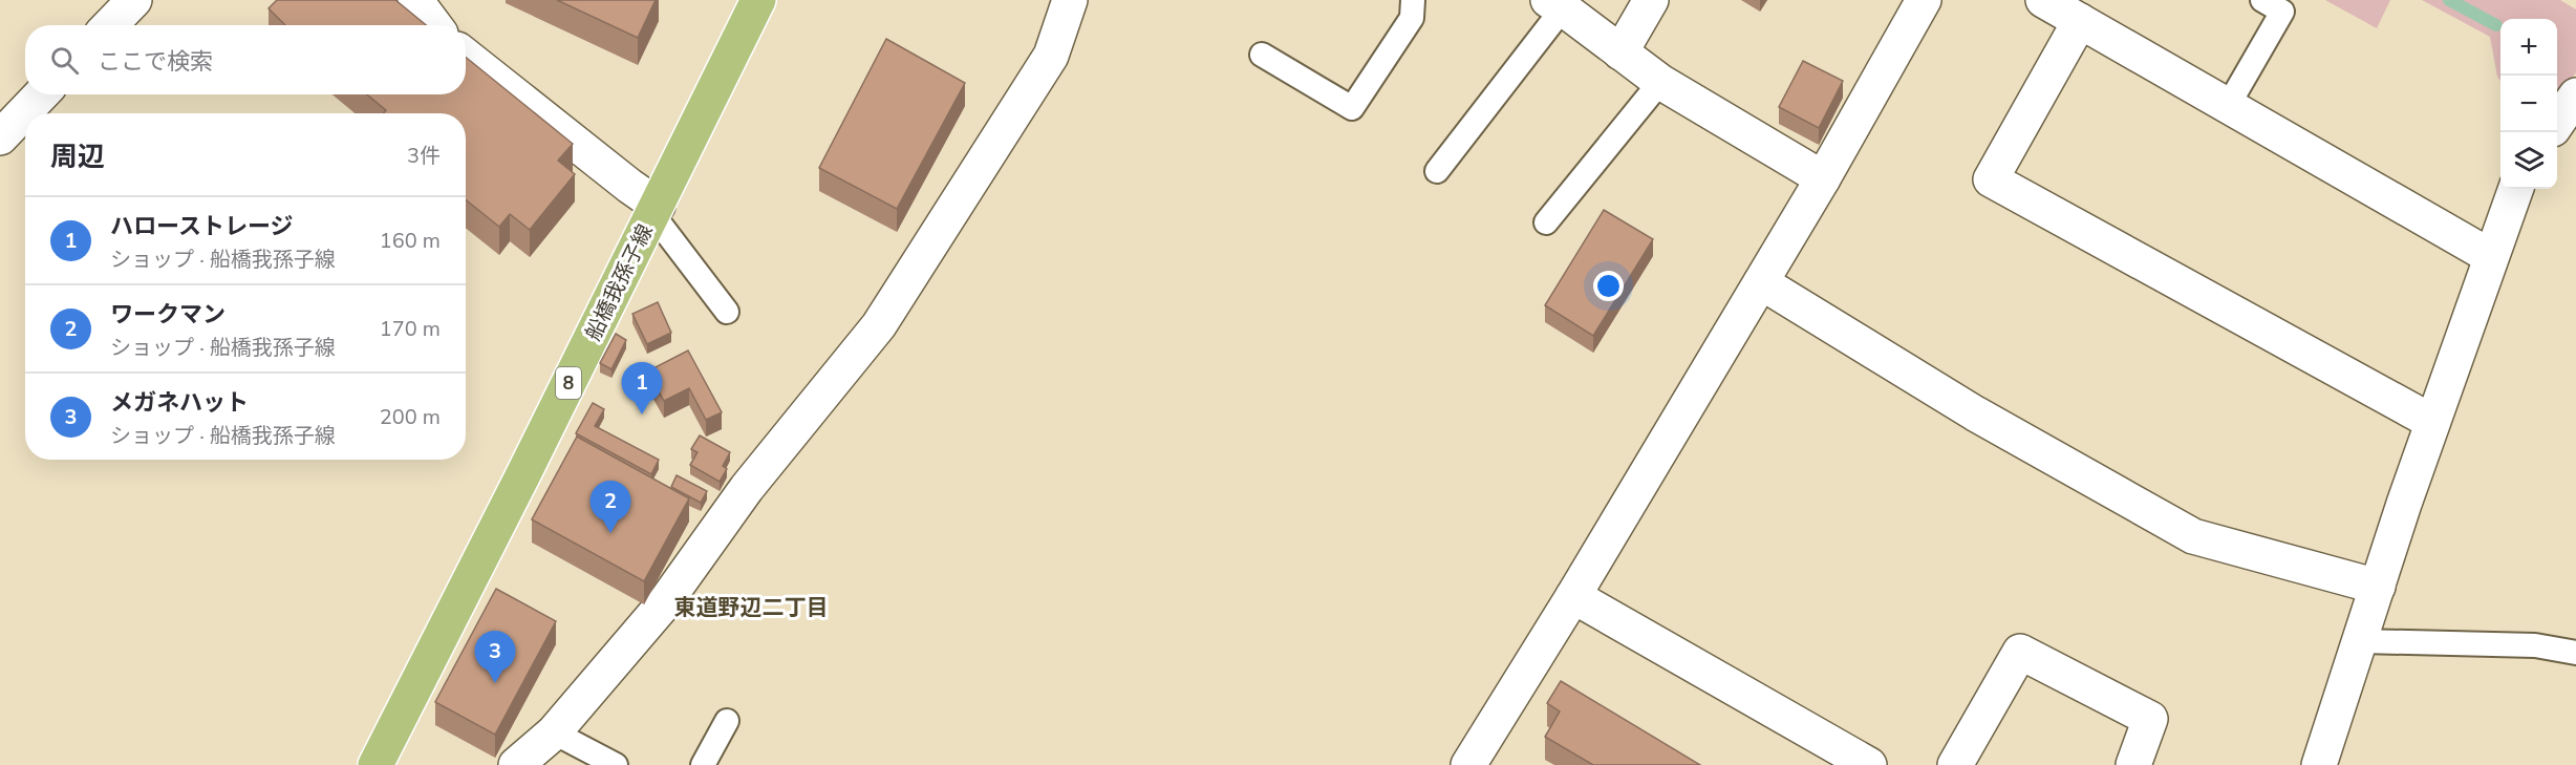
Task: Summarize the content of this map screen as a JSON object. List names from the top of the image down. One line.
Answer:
{"streets":{"main road":["船橋我孫子線","8"]},"districts":["東道野辺二丁目"],"page":{"map_buttons":["+","−"],"search":"ここで検索","heading":["周辺","3件"],"list":[{"mark":"1","name":"ハローストレージ","note":"ショップ · 船橋我孫子線","value":"160 m"},{"mark":"2","name":"ワークマン","note":"ショップ · 船橋我孫子線","value":"170 m"},{"mark":"3","name":"メガネハット","note":"ショップ · 船橋我孫子線","value":"200 m"}],"pins":["1","2","3"]}}
